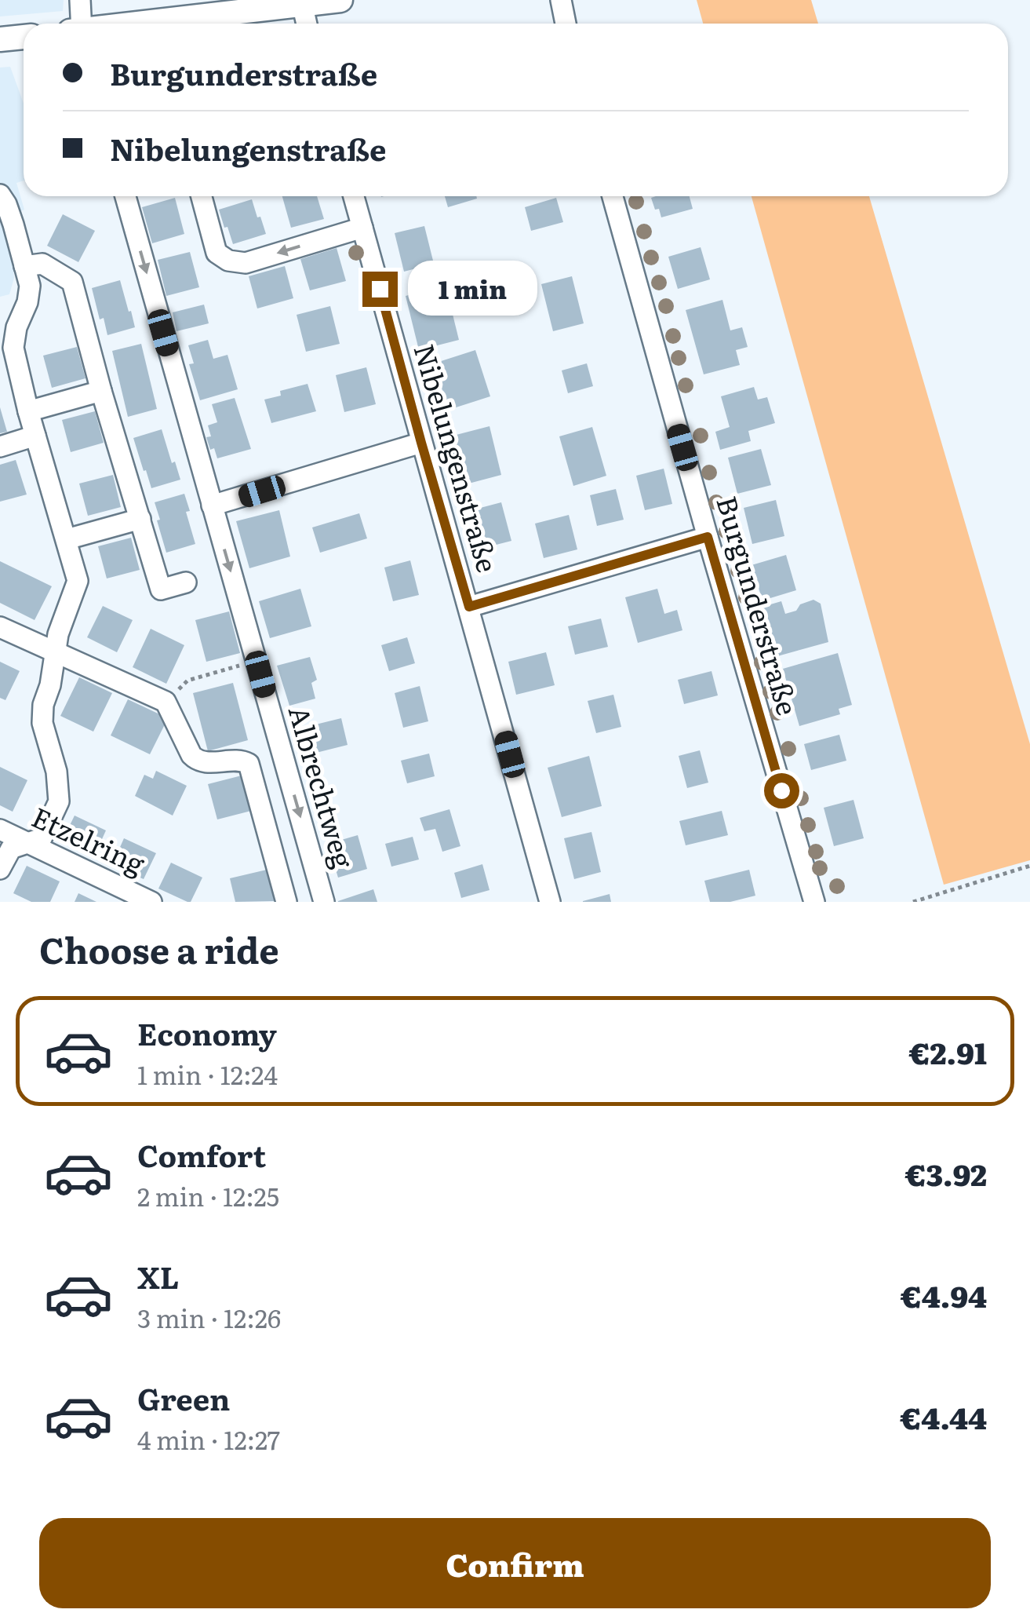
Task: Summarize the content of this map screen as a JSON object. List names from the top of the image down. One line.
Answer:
{"streets":{"street":["Nibelungenstraße","Burgunderstraße","Albrechtweg","Etzelring"]},"crossings":[["Nibelungenstraße","Burgunderstraße"]],"page":{"banner":["Burgunderstraße","Nibelungenstraße"],"bubble":"1 min","heading":"Choose a ride","list":[{"name":"Economy","note":"1 min · 12:24","value":"€2.91"},{"name":"Comfort","note":"2 min · 12:25","value":"€3.92"},{"name":"XL","note":"3 min · 12:26","value":"€4.94"},{"name":"Green","note":"4 min · 12:27","value":"€4.44"}],"buttons":"Confirm"}}
